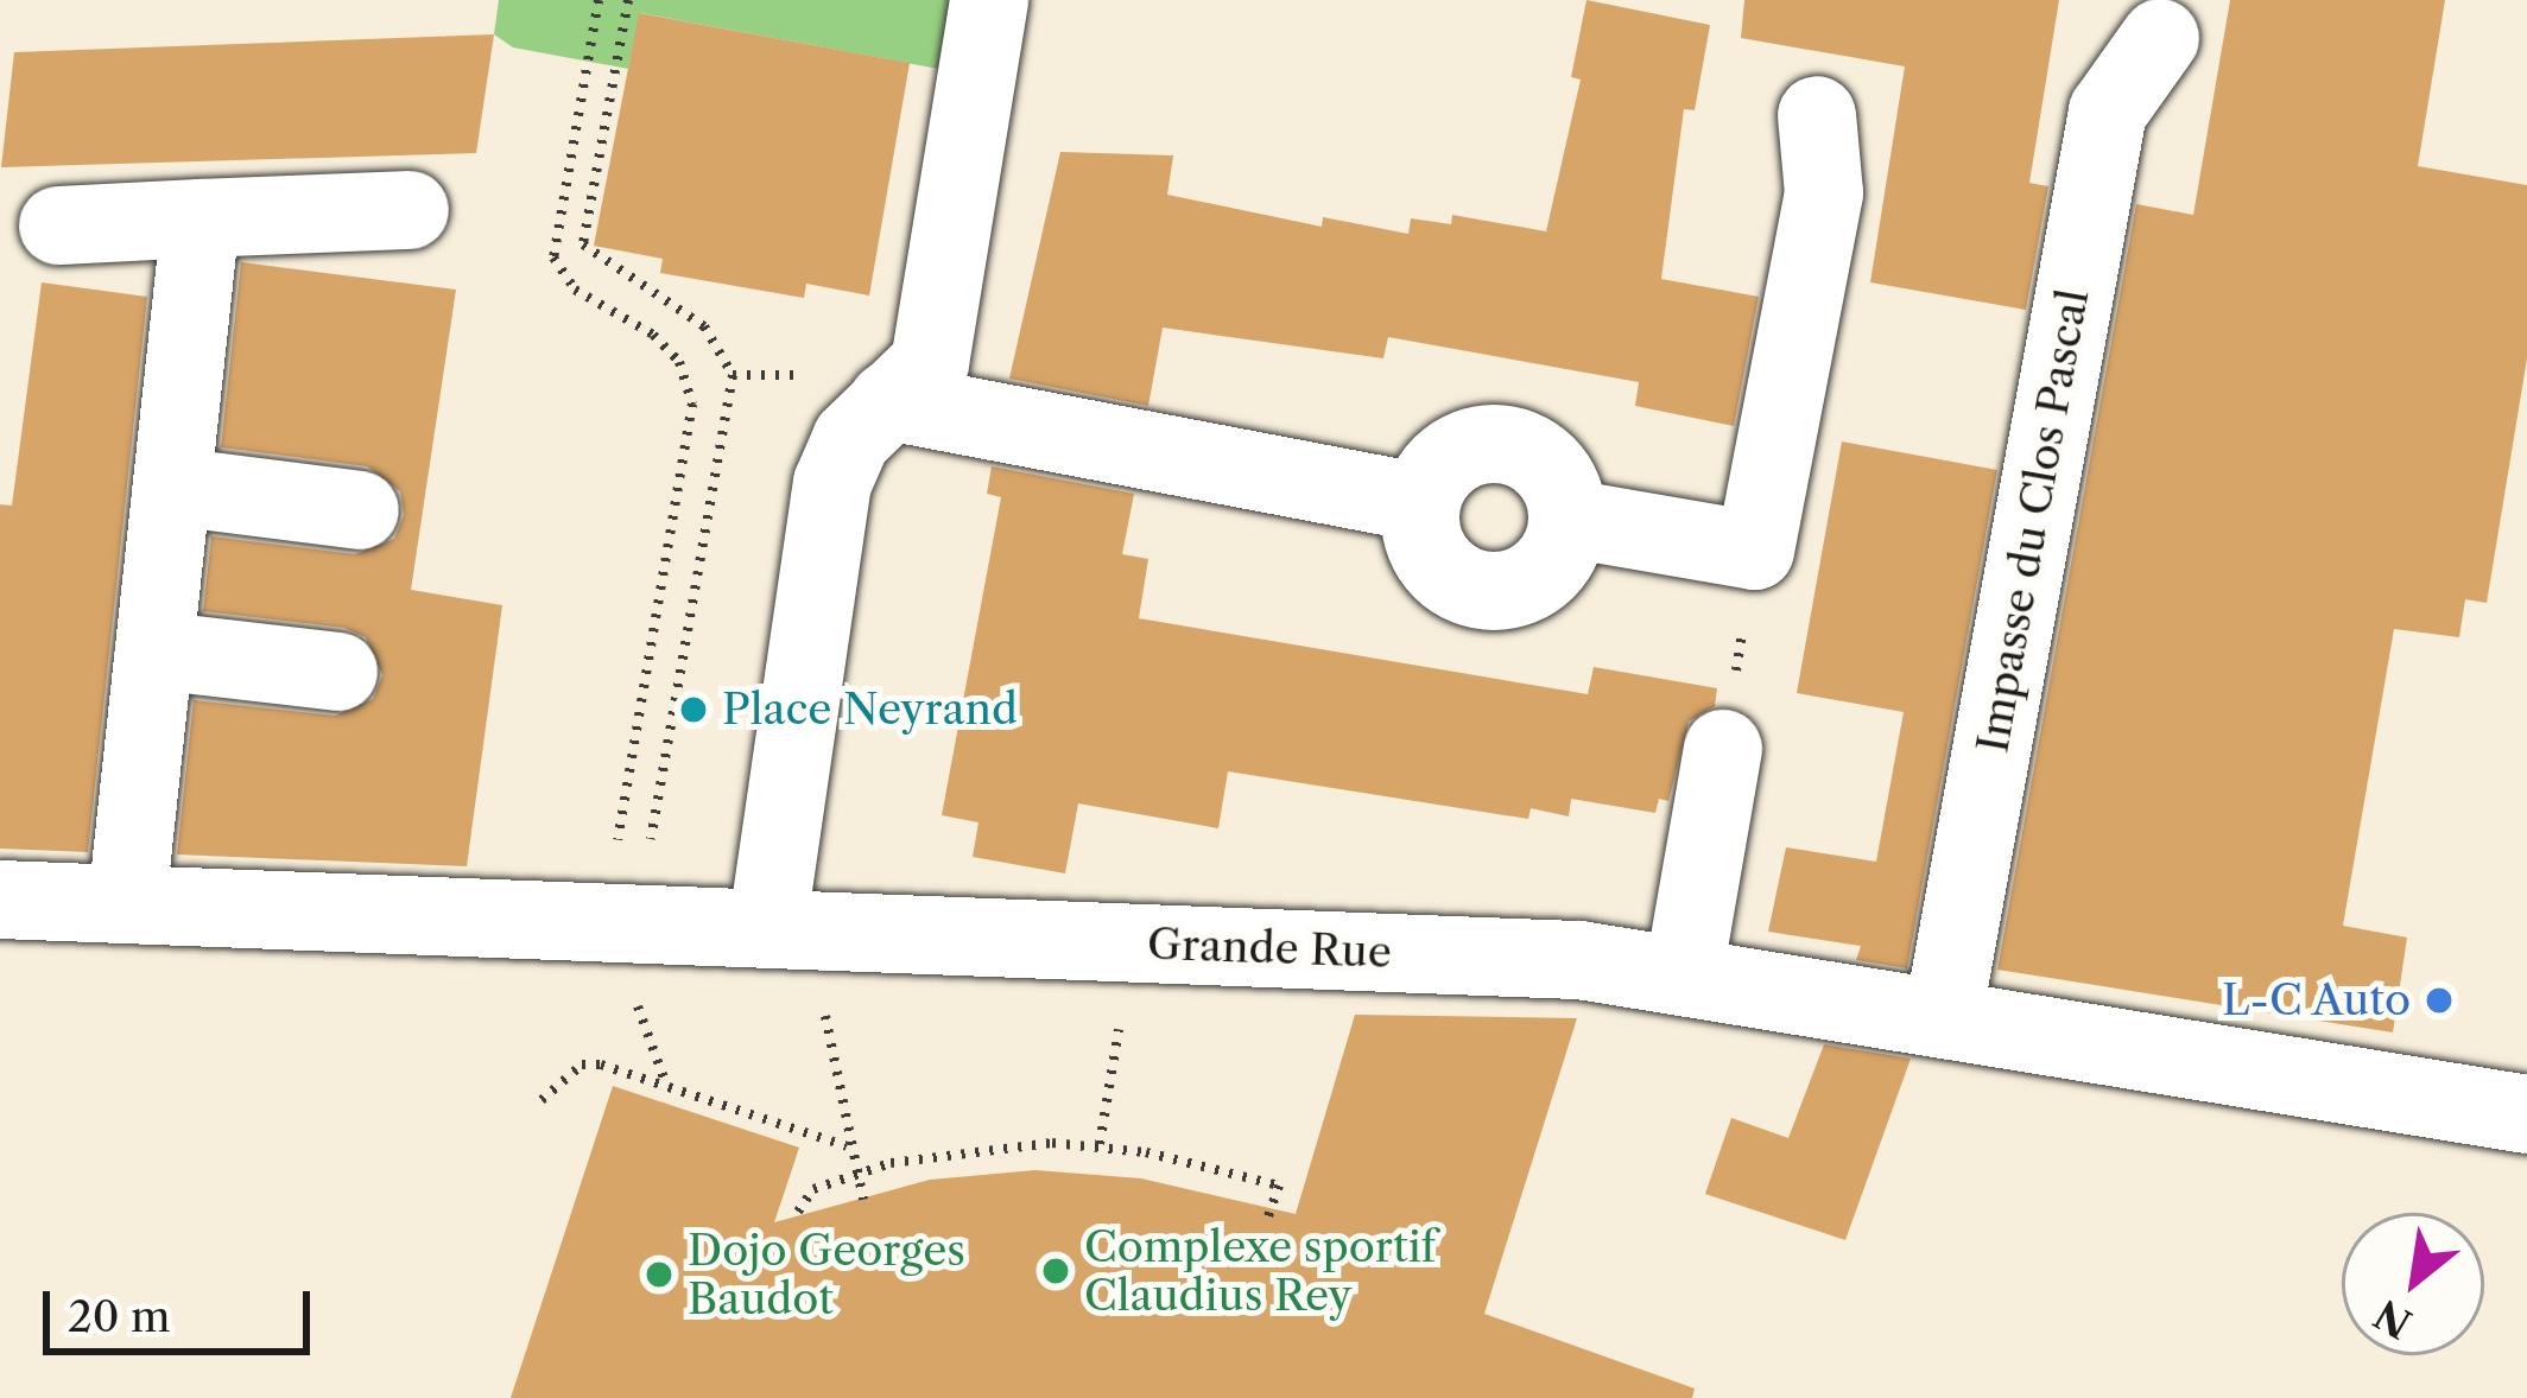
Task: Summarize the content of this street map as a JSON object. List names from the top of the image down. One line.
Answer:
{"streets":{"street":["Impasse du Clos Pascal","Grande Rue"]},"crossings":[["Impasse du Clos Pascal","Grande Rue"]],"places":["Place Neyrand","L-C Auto","Complexe sportif Claudius Rey","Dojo Georges Baudot"],"scale_bar":"20 m","north":"bottom left"}
